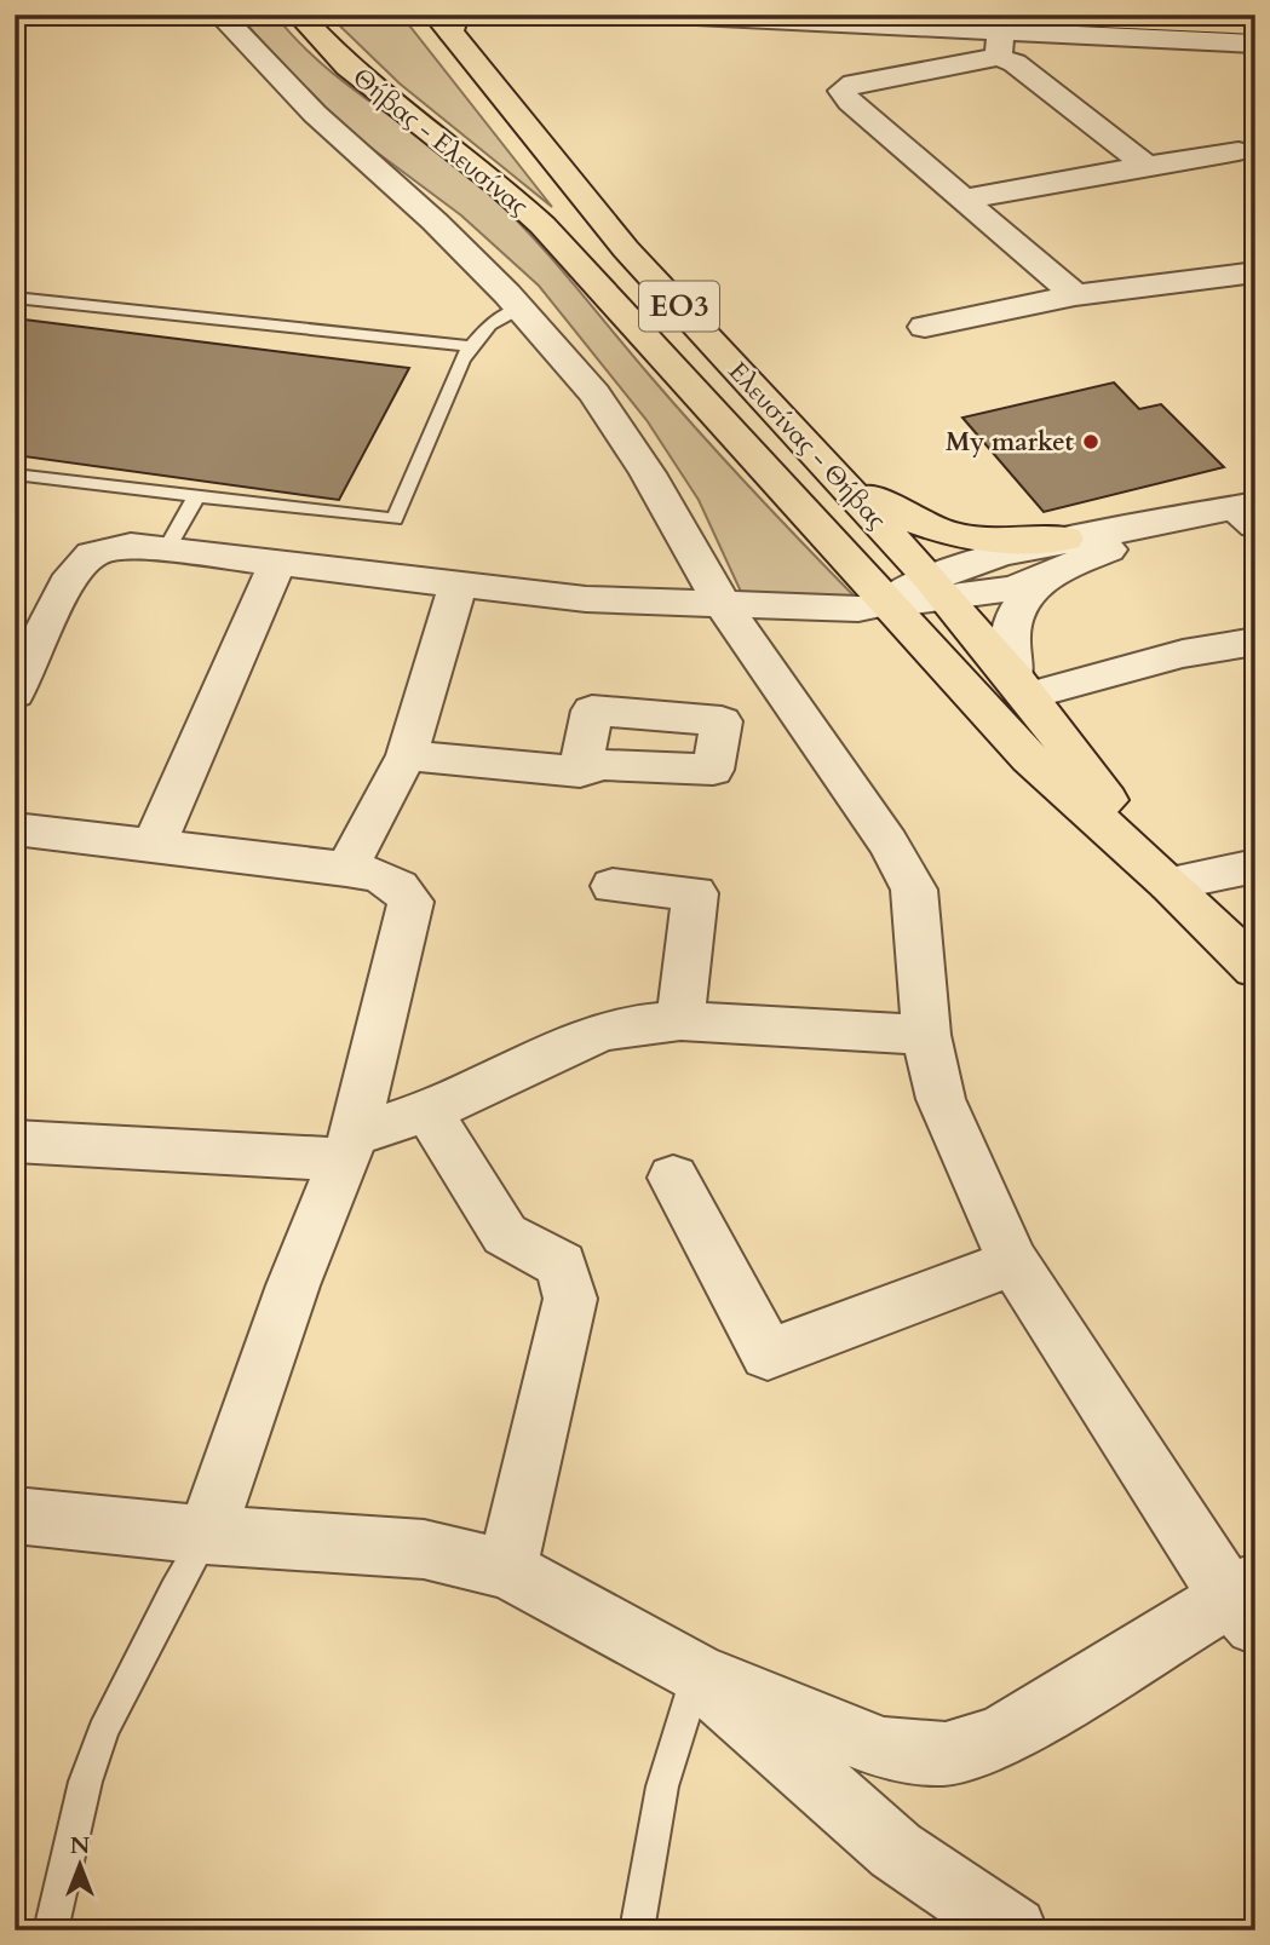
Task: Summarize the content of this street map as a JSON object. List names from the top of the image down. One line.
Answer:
{"streets":{"main road":["Θήβας - Ελευσίνας","ΕΟ3","Ελευσίνας - Θήβας"]},"crossings":[["Θήβας - Ελευσίνας","Ελευσίνας - Θήβας"]],"places":["My market"],"north":"top"}
